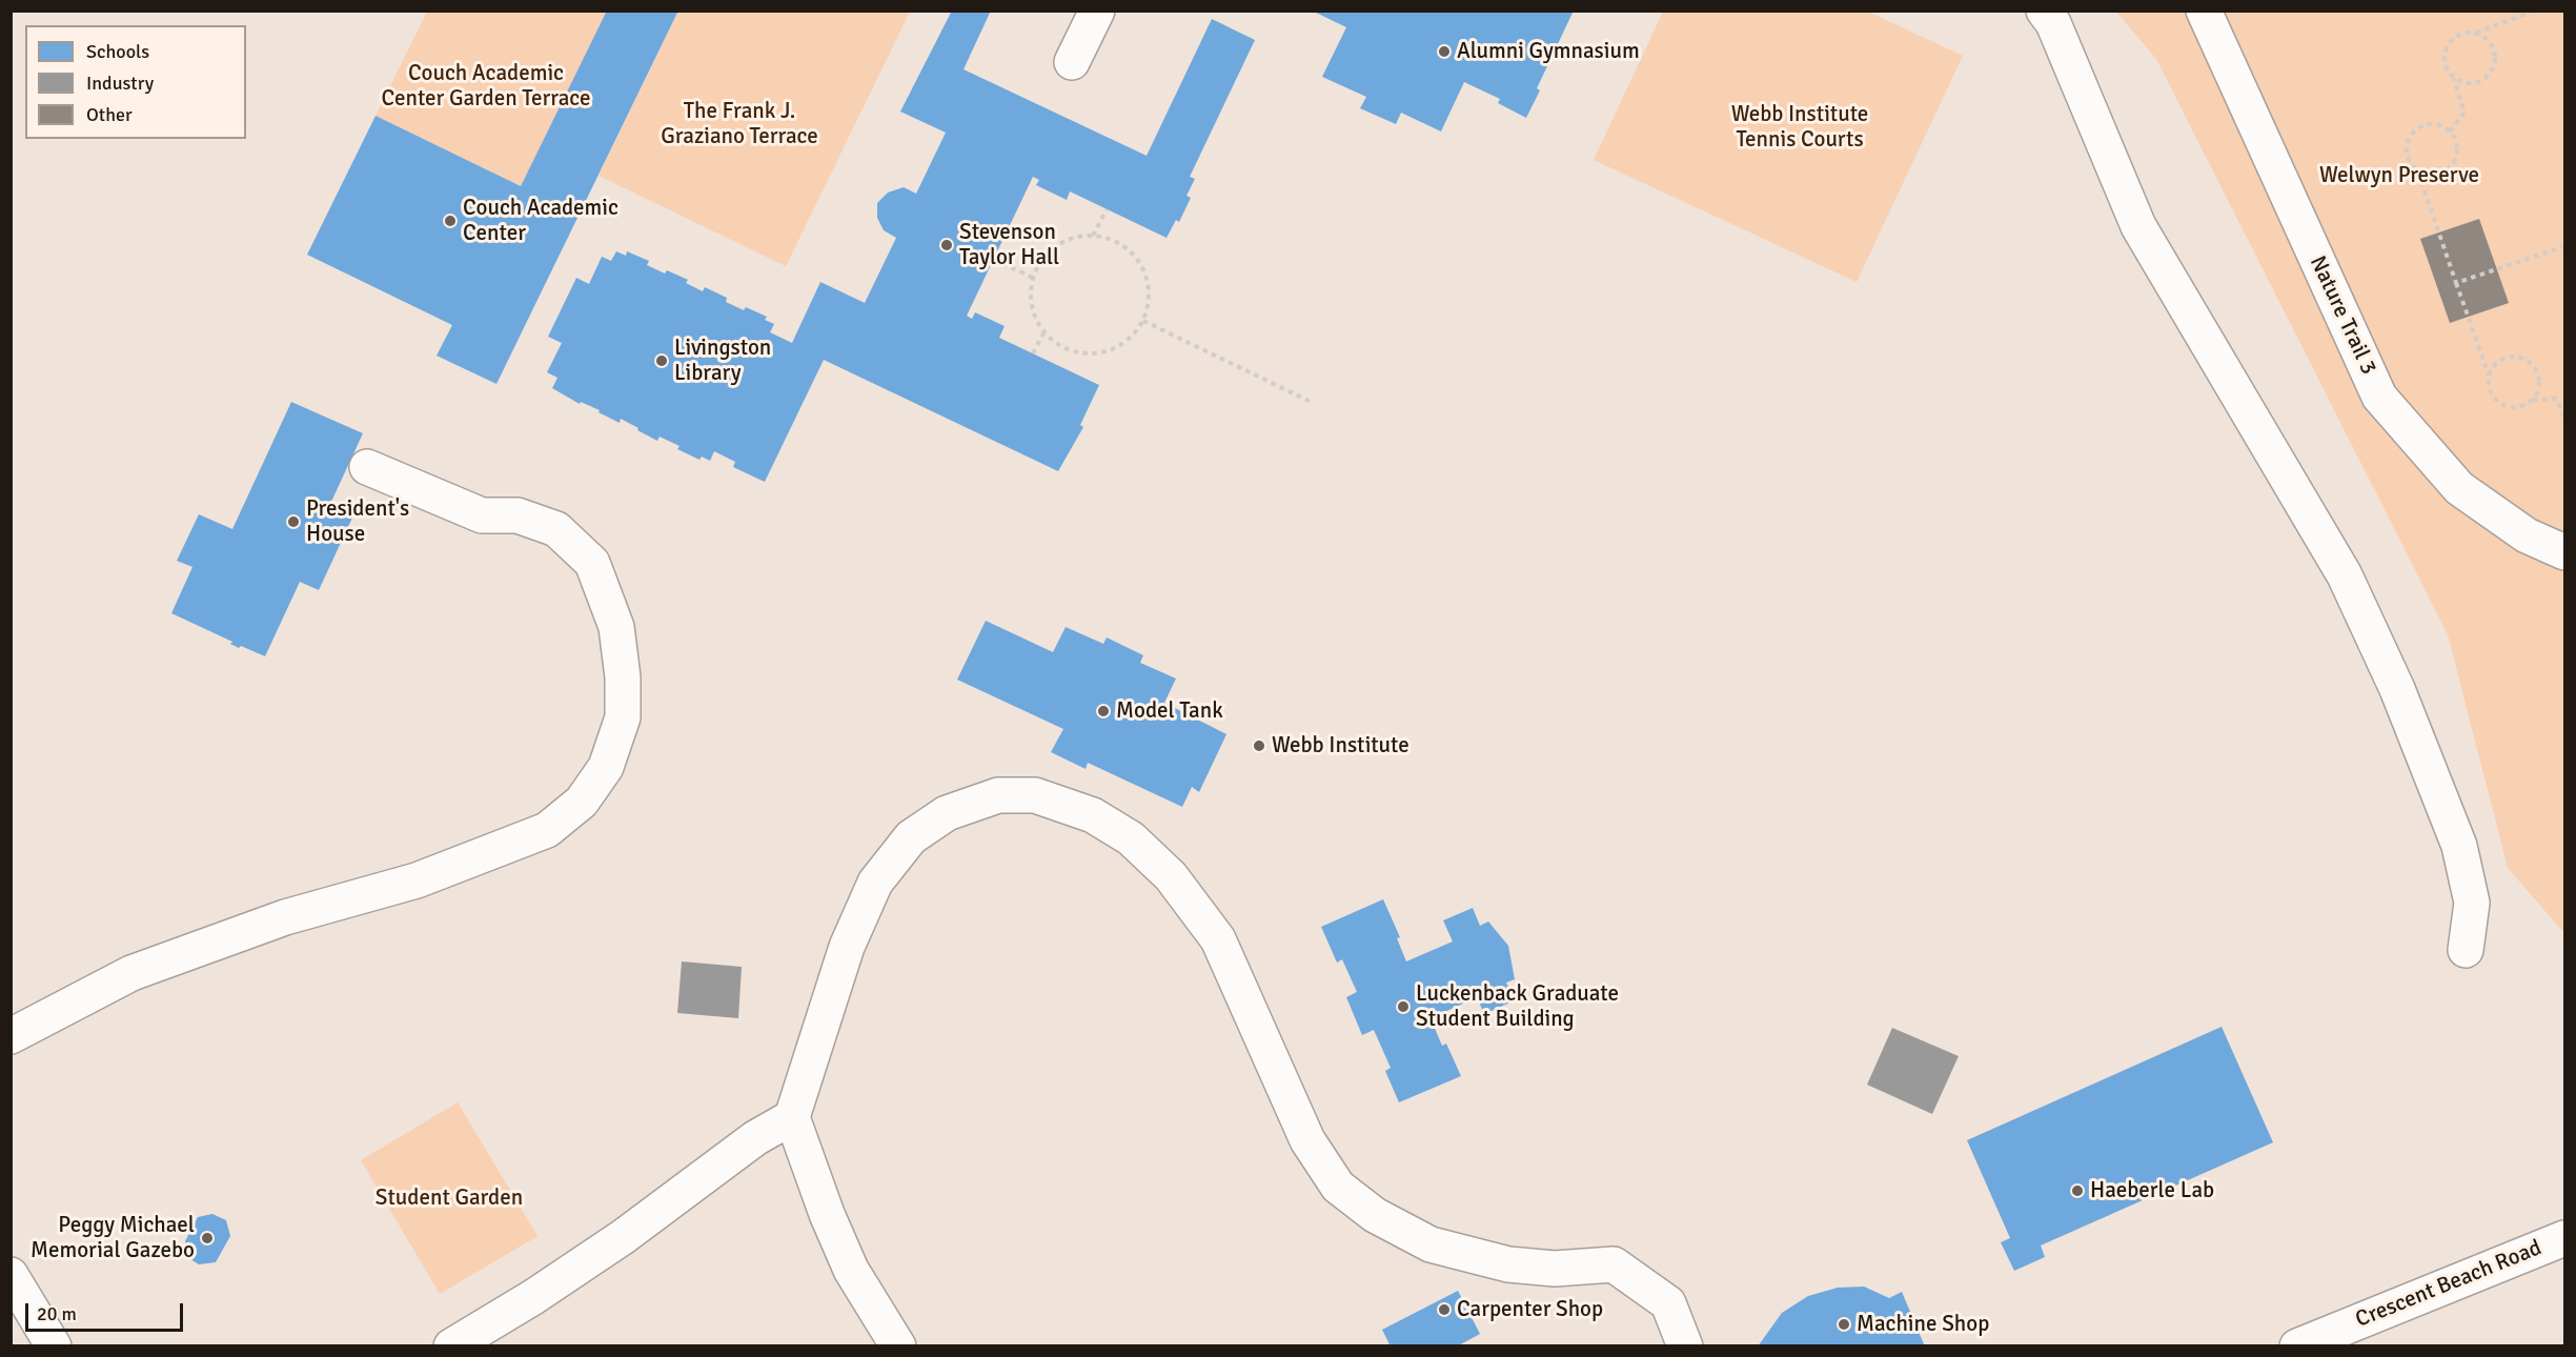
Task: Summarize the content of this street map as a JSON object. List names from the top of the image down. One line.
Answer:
{"streets":{"street":["Nature Trail 3","Crescent Beach Road"]},"parks":["Couch Academic Center Garden Terrace","The Frank J. Graziano Terrace","Webb Institute Tennis Courts","Welwyn Preserve","Student Garden"],"places":["Alumni Gymnasium","Couch Academic Center","Stevenson Taylor Hall","Livingston Library","President's House","Model Tank","Webb Institute","Luckenback Graduate Student Building","Haeberle Lab","Peggy Michael Memorial Gazebo","Carpenter Shop","Machine Shop"],"legend":["Schools","Industry","Other"],"scale_bar":"20 m"}
